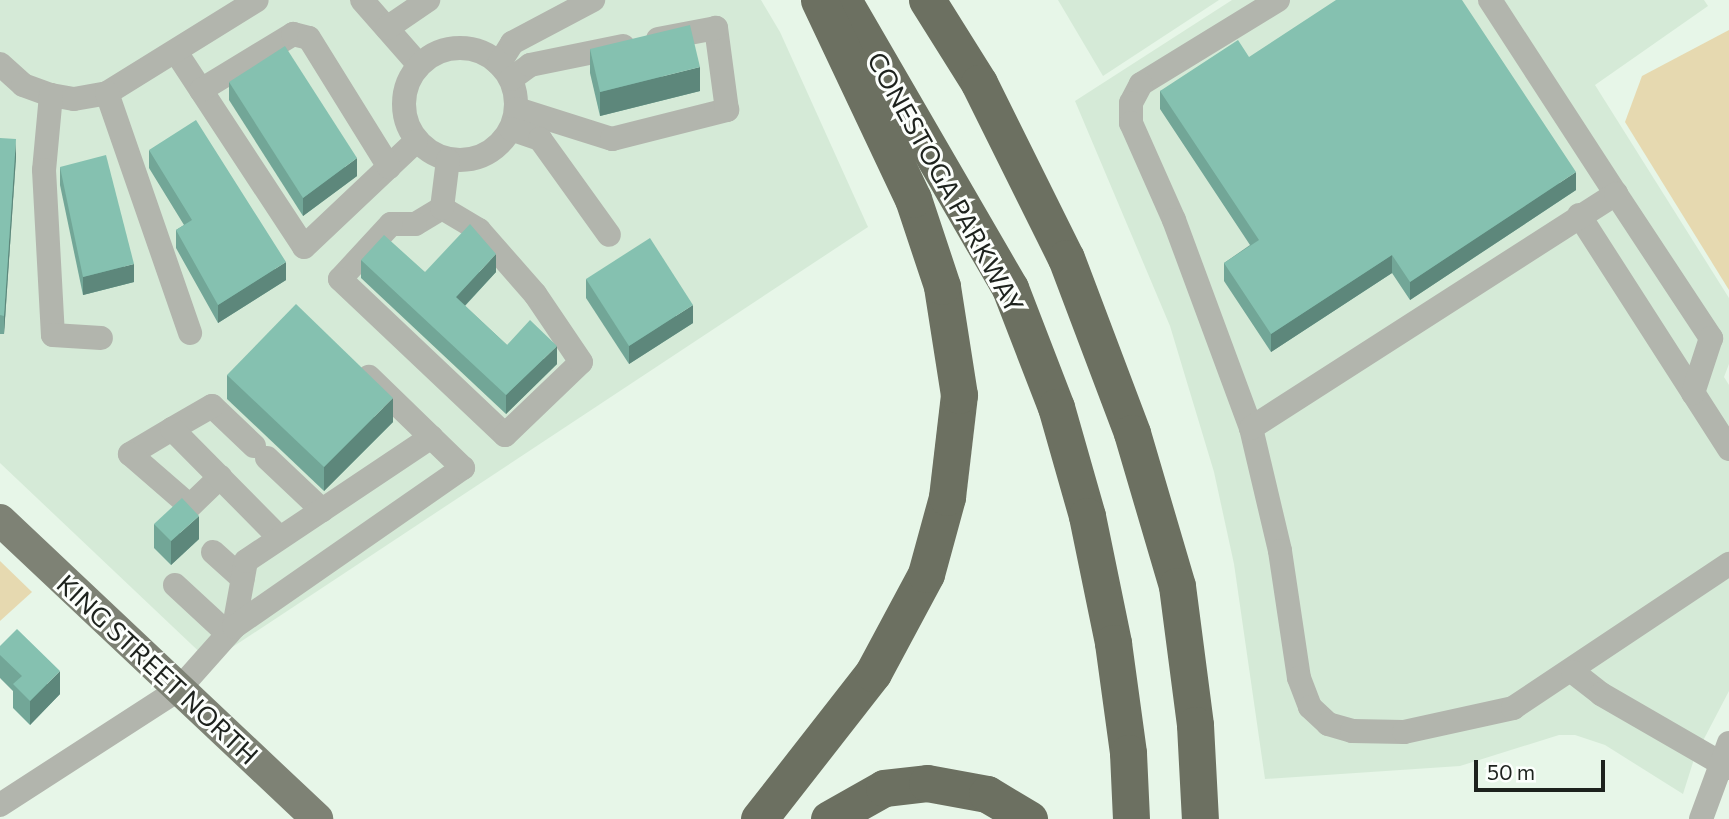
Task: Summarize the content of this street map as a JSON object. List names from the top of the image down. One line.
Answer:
{"streets":{"highway":["CONESTOGA PARKWAY"],"main road":["KING STREET NORTH"]},"scale_bar":"50 m"}
